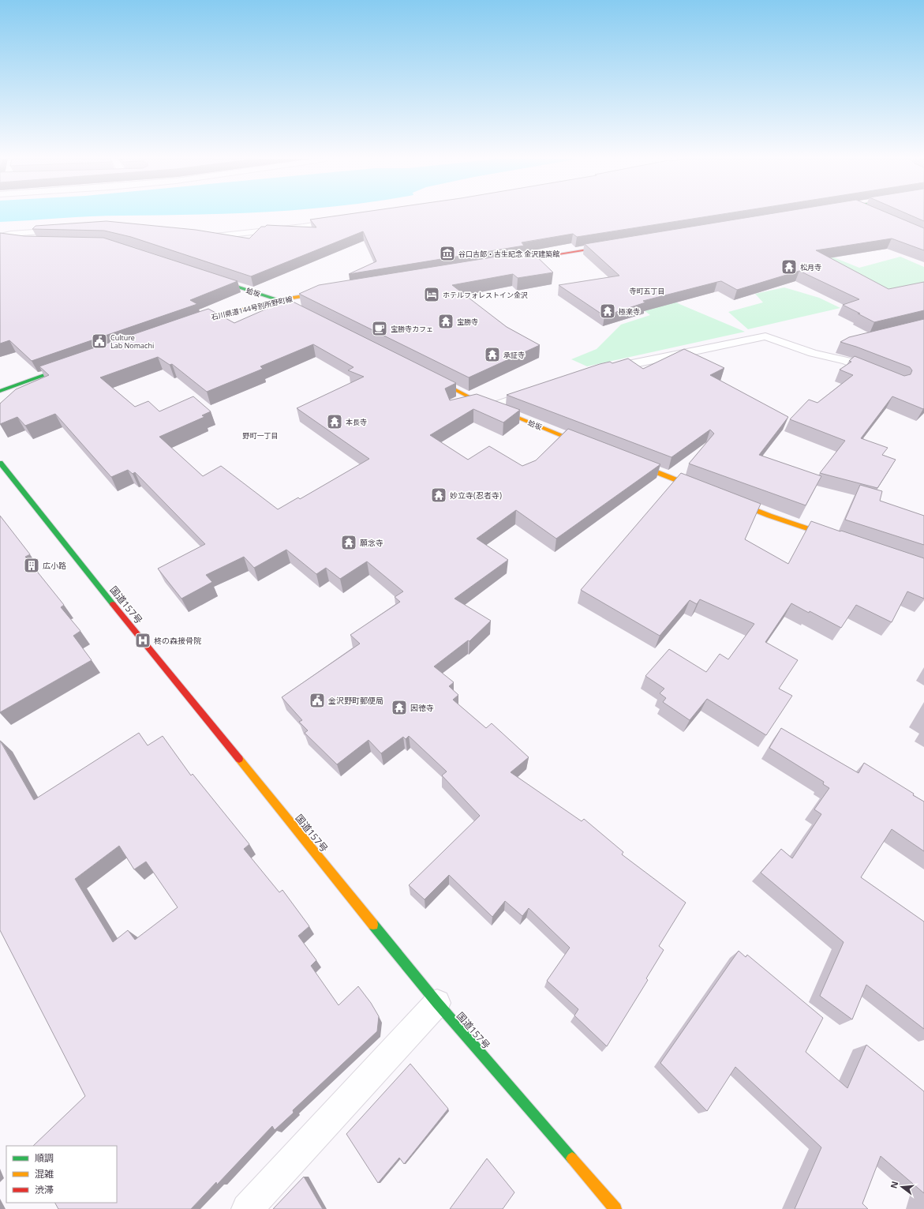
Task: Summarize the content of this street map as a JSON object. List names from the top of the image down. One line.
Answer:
{"streets":{"main road":["蛤坂","石川県道144号別所野町線","国道157号"]},"crossings":[["蛤坂","石川県道144号別所野町線"]],"districts":["寺町五丁目","野町一丁目"],"places":{"museum":["谷口吉郎・吉生記念 金沢建築館"],"temple":["松月寺","極楽寺","宝勝寺","承証寺","本長寺","妙立寺(忍者寺)","願念寺","因徳寺"],"hotel":["ホテルフォレストイン金沢"],"cafe":["宝勝寺カフェ"],"public building":["Culture Lab Nomachi","金沢野町郵便局"],"building":["広小路"],"hospital":["柊の森接骨院"]},"legend":["順調","混雑","渋滞"],"north":"left"}
